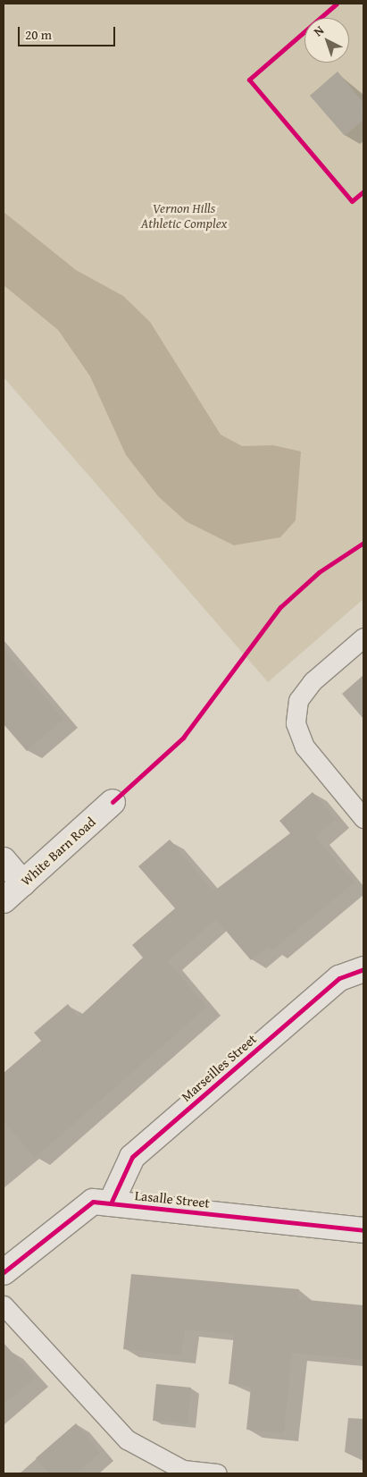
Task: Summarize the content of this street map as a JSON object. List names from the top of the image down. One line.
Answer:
{"streets":{"street":["White Barn Road","Marseilles Street","Lasalle Street"]},"crossings":[["Marseilles Street","Lasalle Street"]],"parks":["Vernon Hills Athletic Complex"],"scale_bar":"20 m","north":"top left"}
